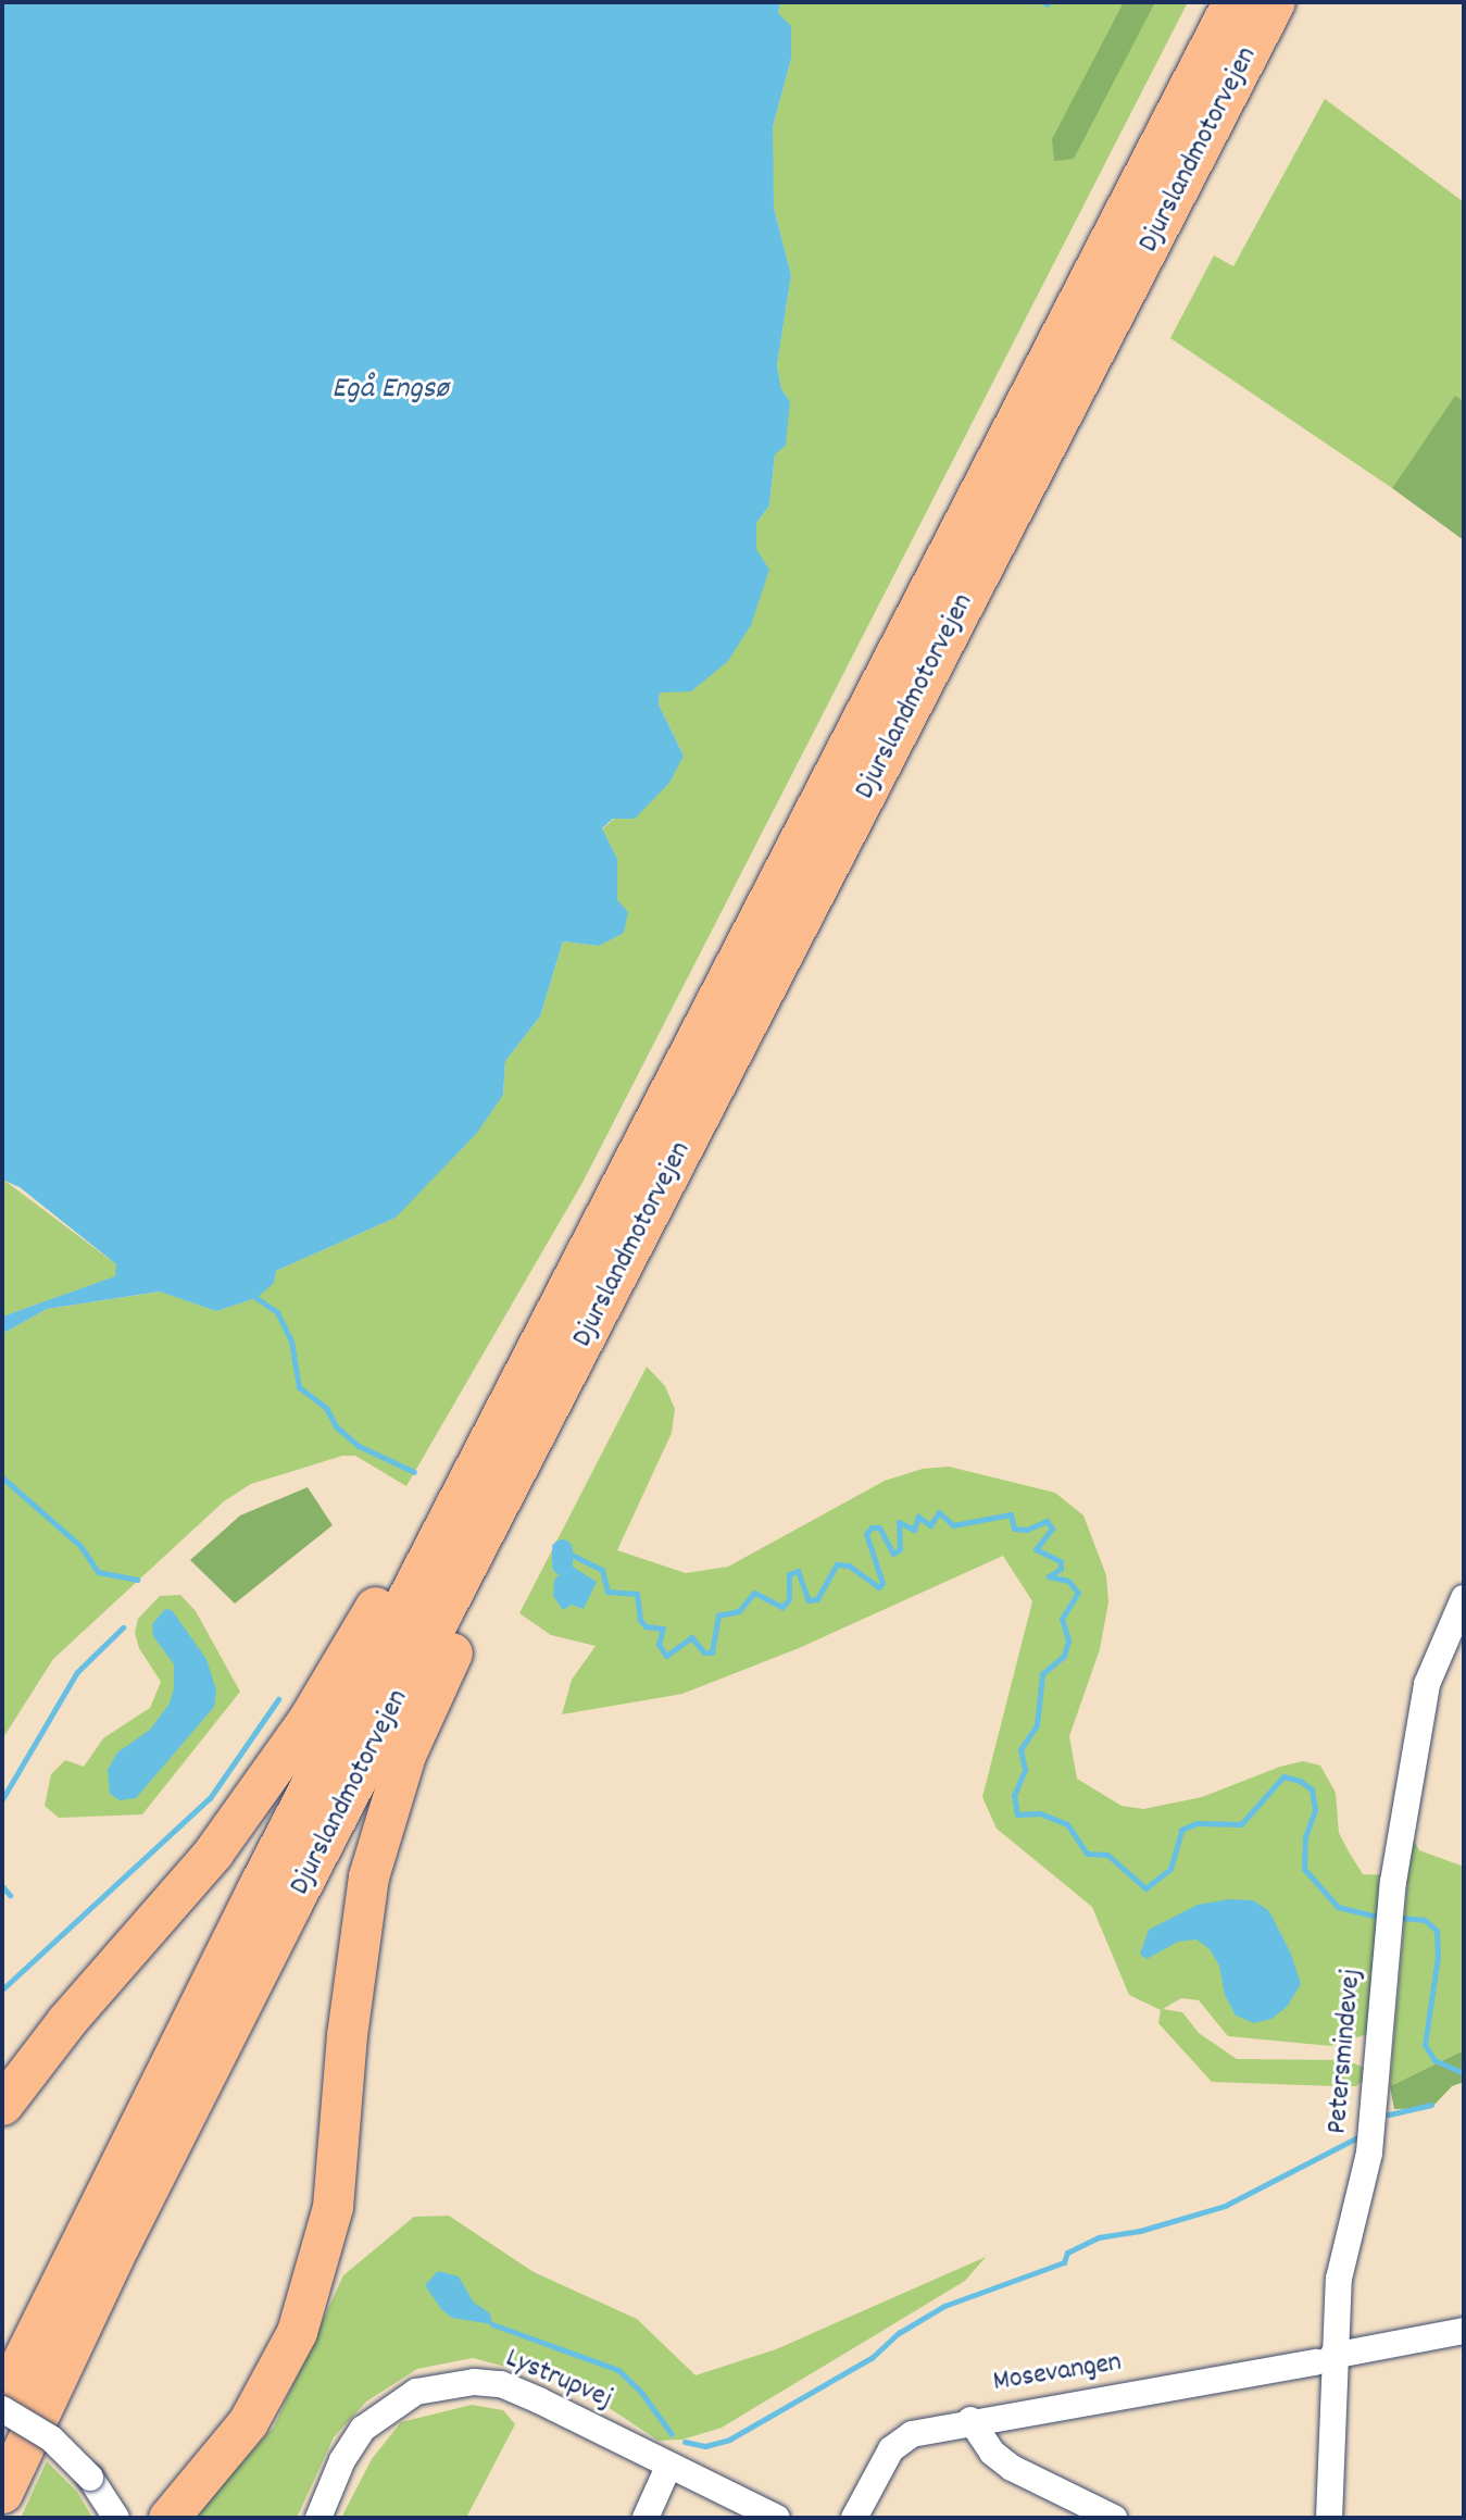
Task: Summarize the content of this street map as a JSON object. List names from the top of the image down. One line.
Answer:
{"streets":{"highway":["Djurslandmotorvejen"],"street":["Petersmindevej","Mosevangen","Lystrupvej"]},"crossings":[["Petersmindevej","Mosevangen"]],"water":["Egå Engsø"]}
